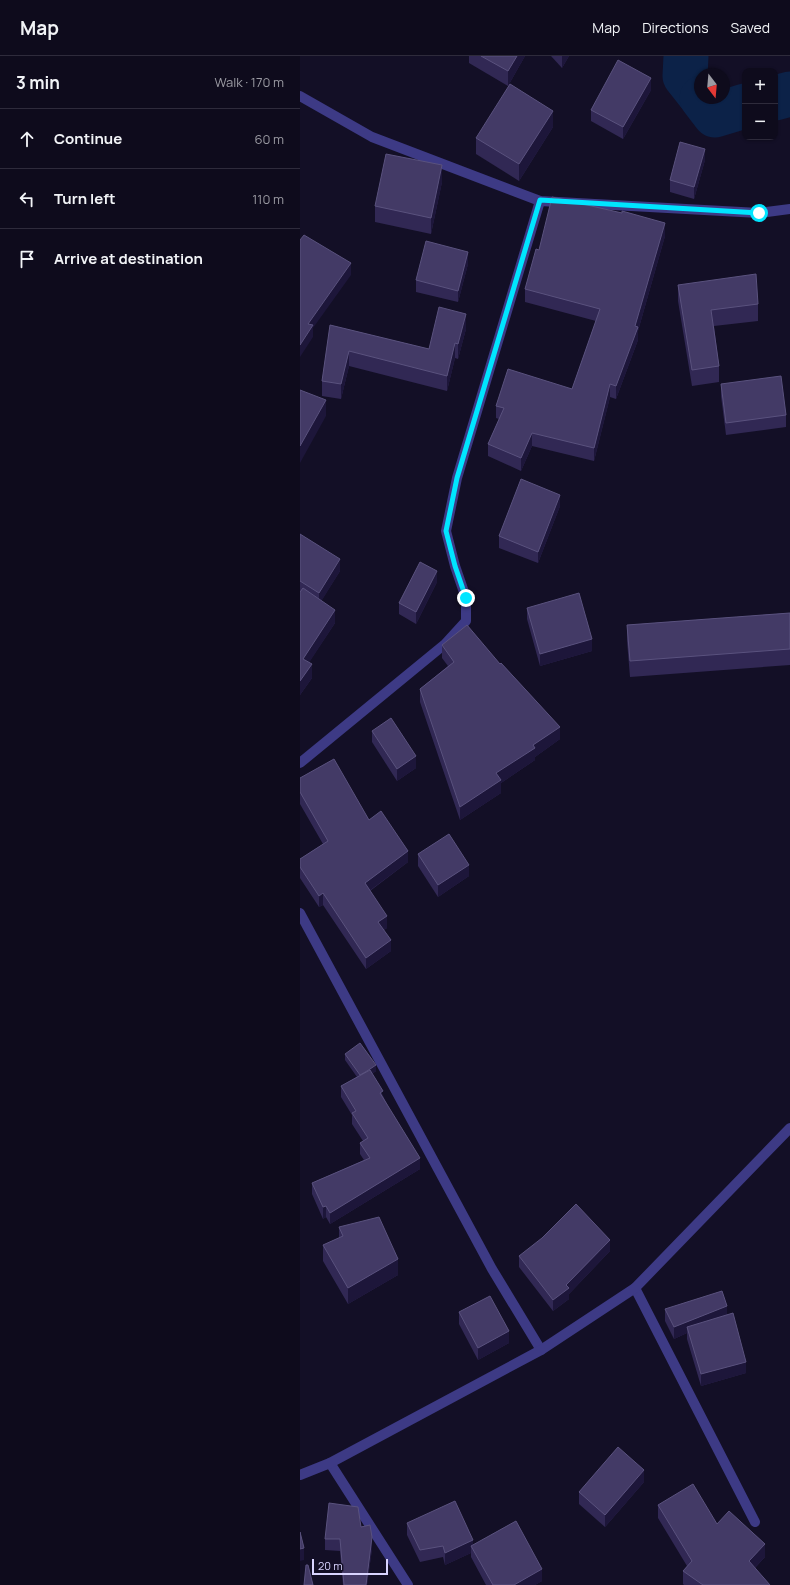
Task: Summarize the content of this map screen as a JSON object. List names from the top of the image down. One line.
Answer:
{"scale_bar":"20 m","north":"bottom","page":{"header":"Map","nav":["Map","Directions","Saved"],"heading":["3 min","Walk · 170 m"],"map_buttons":["+","−"],"list":[["Continue","60 m"],["Turn left","110 m"],"Arrive at destination"],"scale":"20 m"}}
